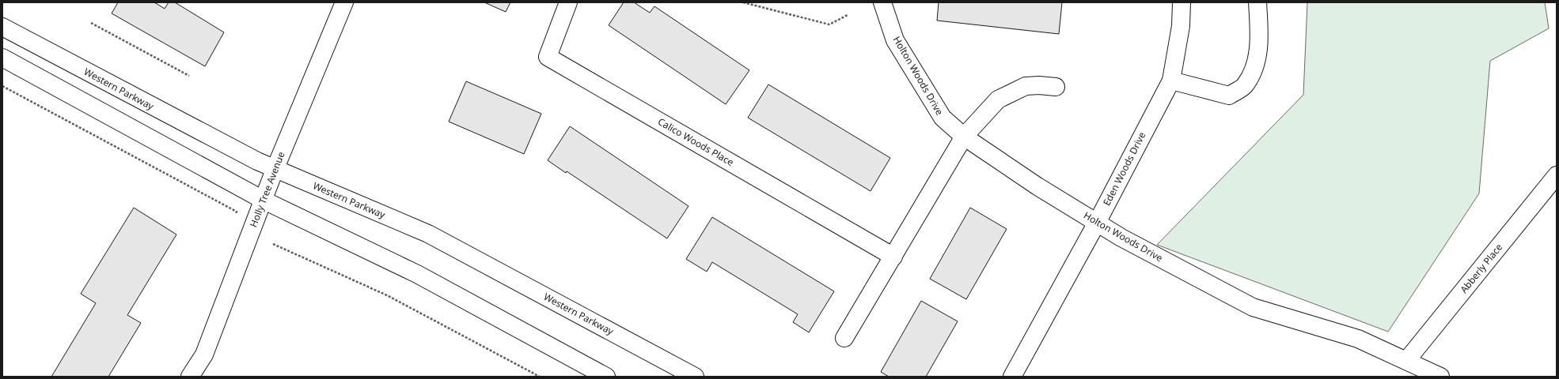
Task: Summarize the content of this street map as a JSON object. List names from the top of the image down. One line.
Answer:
{"streets":{"street":["Holton Woods Drive","Western Parkway","Calico Woods Place","Eden Woods Drive","Holly Tree Avenue","Abberly Place"]},"crossings":[["Holton Woods Drive","Eden Woods Drive"],["Holton Woods Drive","Abberly Place"],["Western Parkway","Holly Tree Avenue"]]}
